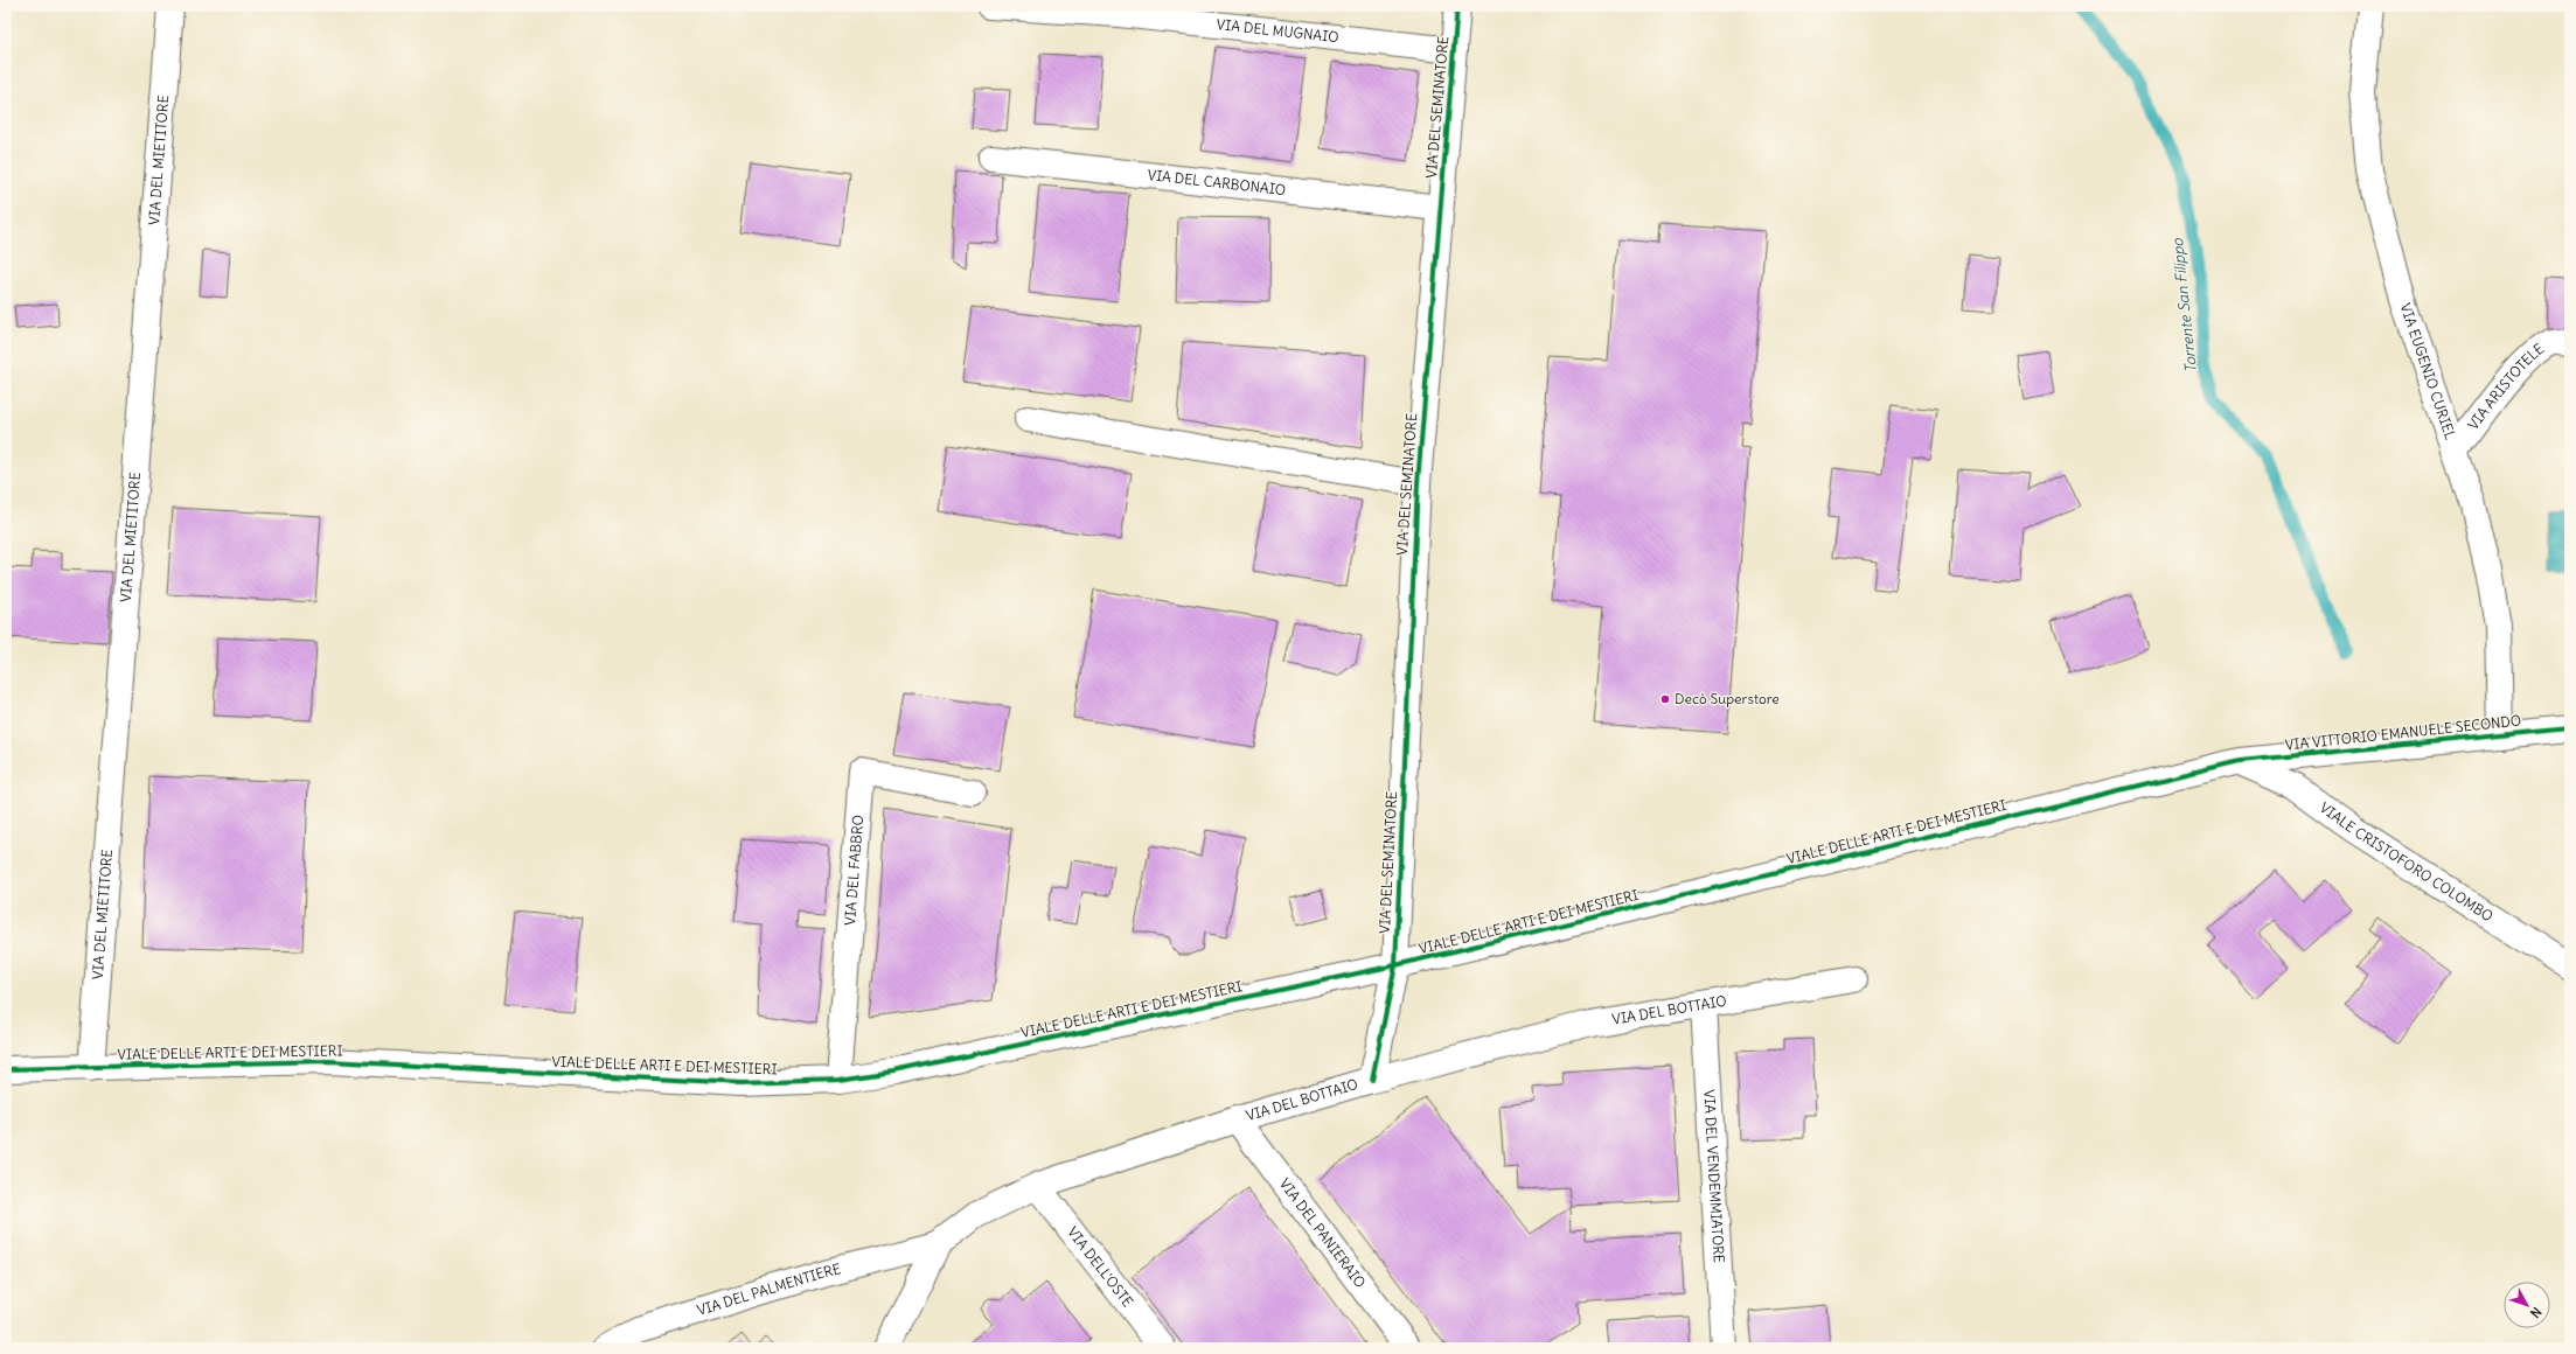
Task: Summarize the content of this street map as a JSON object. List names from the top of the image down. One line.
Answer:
{"streets":{"street":["VIA DEL MUGNAIO","VIA DEL SEMINATORE","VIA DEL MIETITORE","VIA DEL CARBONAIO","VIA EUGENIO CURIEL","VIA ARISTOTELE","VIA VITTORIO EMANUELE SECONDO","VIALE DELLE ARTI E DEI MESTIERI","VIALE CRISTOFORO COLOMBO","VIA DEL FABBRO","VIA DEL BOTTAIO","VIA DEL VENDEMMIATORE","VIA DEL PANIERAIO","VIA DELL'OSTE","VIA DEL PALMENTIERE"]},"crossings":[["VIA DEL MUGNAIO","VIA DEL SEMINATORE"],["VIA DEL SEMINATORE","VIA DEL CARBONAIO"],["VIA DEL SEMINATORE","VIALE DELLE ARTI E DEI MESTIERI"],["VIA DEL SEMINATORE","VIA DEL BOTTAIO"],["VIA DEL MIETITORE","VIALE DELLE ARTI E DEI MESTIERI"],["VIA EUGENIO CURIEL","VIA ARISTOTELE"],["VIA EUGENIO CURIEL","VIA VITTORIO EMANUELE SECONDO"],["VIA VITTORIO EMANUELE SECONDO","VIALE DELLE ARTI E DEI MESTIERI"],["VIA VITTORIO EMANUELE SECONDO","VIALE CRISTOFORO COLOMBO"],["VIALE DELLE ARTI E DEI MESTIERI","VIALE CRISTOFORO COLOMBO"],["VIALE DELLE ARTI E DEI MESTIERI","VIA DEL FABBRO"],["VIA DEL BOTTAIO","VIA DEL VENDEMMIATORE"],["VIA DEL BOTTAIO","VIA DEL PANIERAIO"],["VIA DEL BOTTAIO","VIA DELL'OSTE"],["VIA DEL BOTTAIO","VIA DEL PALMENTIERE"]],"water":["Torrente San Filippo"],"places":["Decò Superstore"],"north":"bottom right"}
